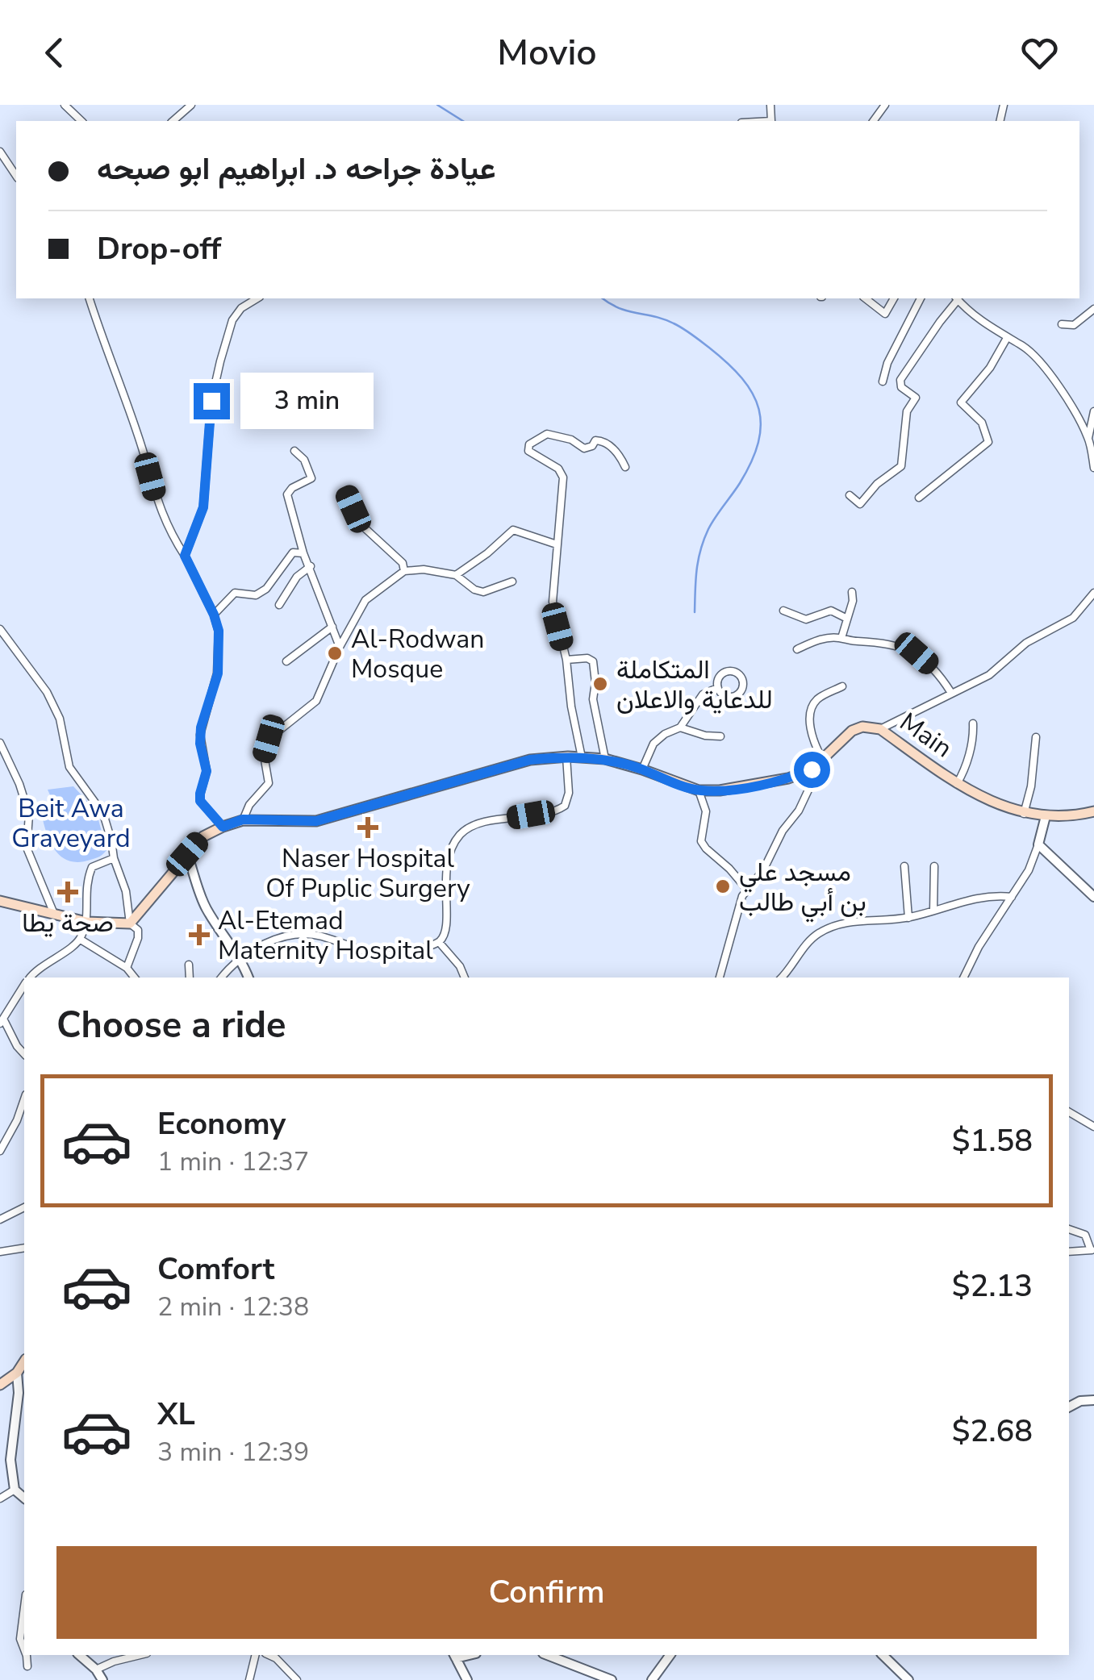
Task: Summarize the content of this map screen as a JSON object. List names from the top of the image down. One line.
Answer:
{"streets":{"main road":["Main"]},"parks":["Beit Awa Graveyard"],"places":{"other":["Al-Rodwan Mosque","المتكاملة للدعاية والاعلان","مسجد علي بن أبي طالب"],"health":["Naser Hospital Of Puplic Surgery","صحة يطا","Al-Etemad Maternity Hospital"]},"page":{"header":"Movio","banner":["عيادة جراحه د. ابراهيم ابو صبحه","Drop-off"],"bubble":"3 min","heading":"Choose a ride","list":[{"name":"Economy","note":"1 min · 12:37","value":"$1.58"},{"name":"Comfort","note":"2 min · 12:38","value":"$2.13"},{"name":"XL","note":"3 min · 12:39","value":"$2.68"}],"buttons":"Confirm"}}
